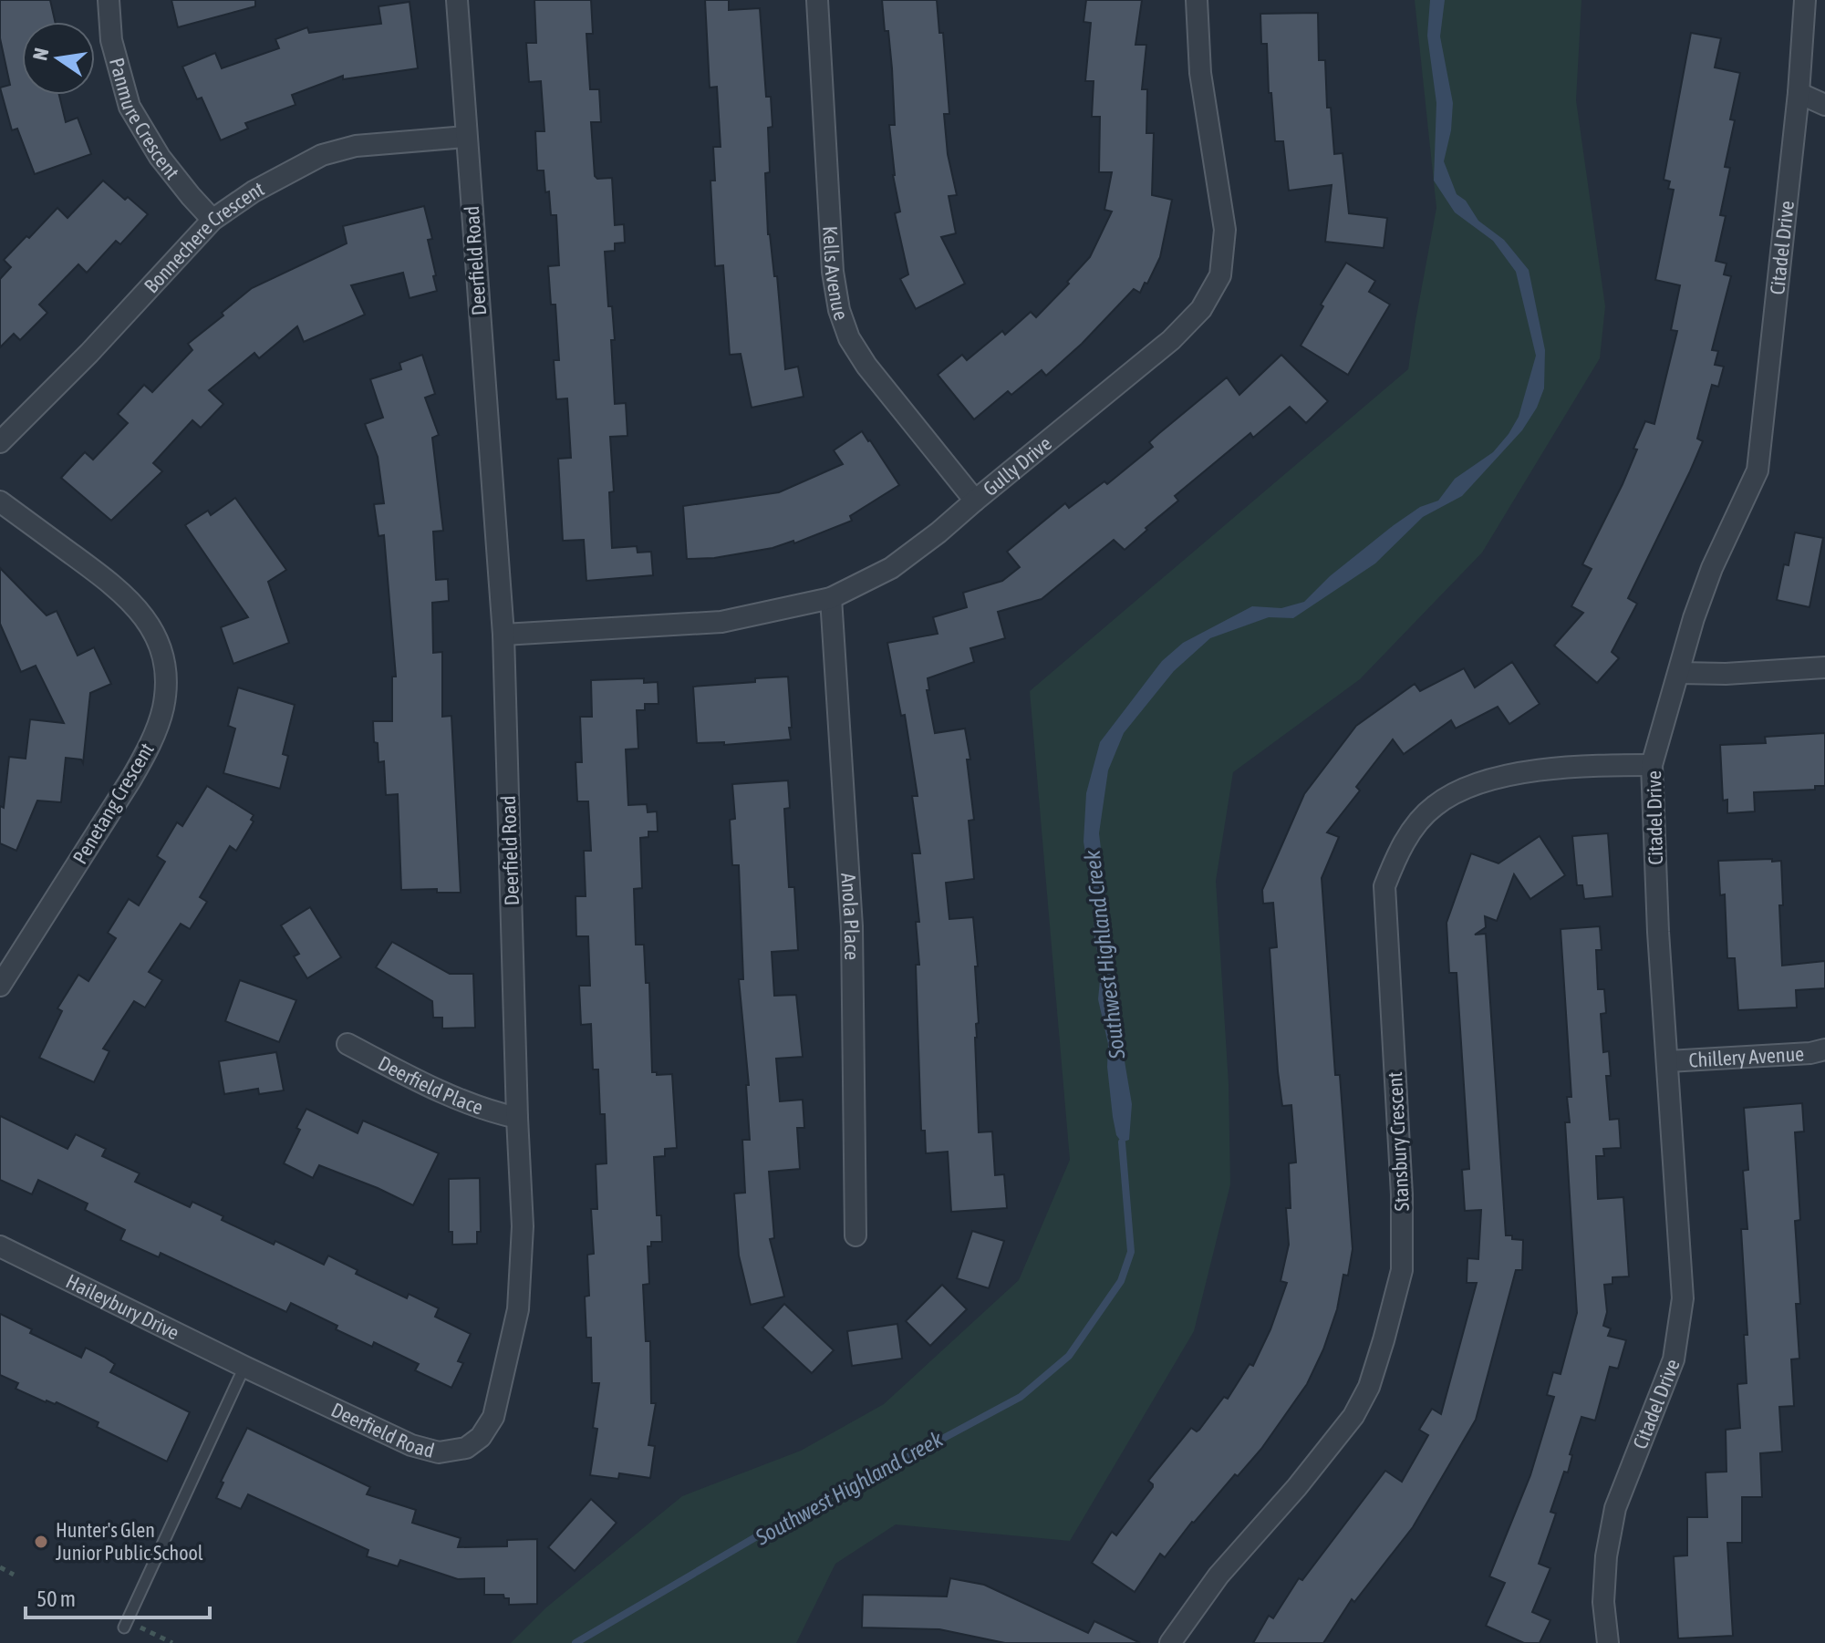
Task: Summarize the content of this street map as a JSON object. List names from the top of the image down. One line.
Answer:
{"streets":{"street":["Panmure Crescent","Bonnechere Crescent","Citadel Drive","Deerfield Road","Kells Avenue","Gully Drive","Penetang Crescent","Anola Place","Chillery Avenue","Deerfield Place","Stansbury Crescent","Haileybury Drive"]},"crossings":[["Panmure Crescent","Bonnechere Crescent"],["Bonnechere Crescent","Deerfield Road"],["Citadel Drive","Chillery Avenue"],["Citadel Drive","Stansbury Crescent"],["Deerfield Road","Gully Drive"],["Deerfield Road","Deerfield Place"],["Deerfield Road","Haileybury Drive"],["Kells Avenue","Gully Drive"],["Gully Drive","Anola Place"]],"water":["Southwest Highland Creek"],"places":["Hunter's Glen Junior Public School"],"scale_bar":"50 m","north":"left"}
